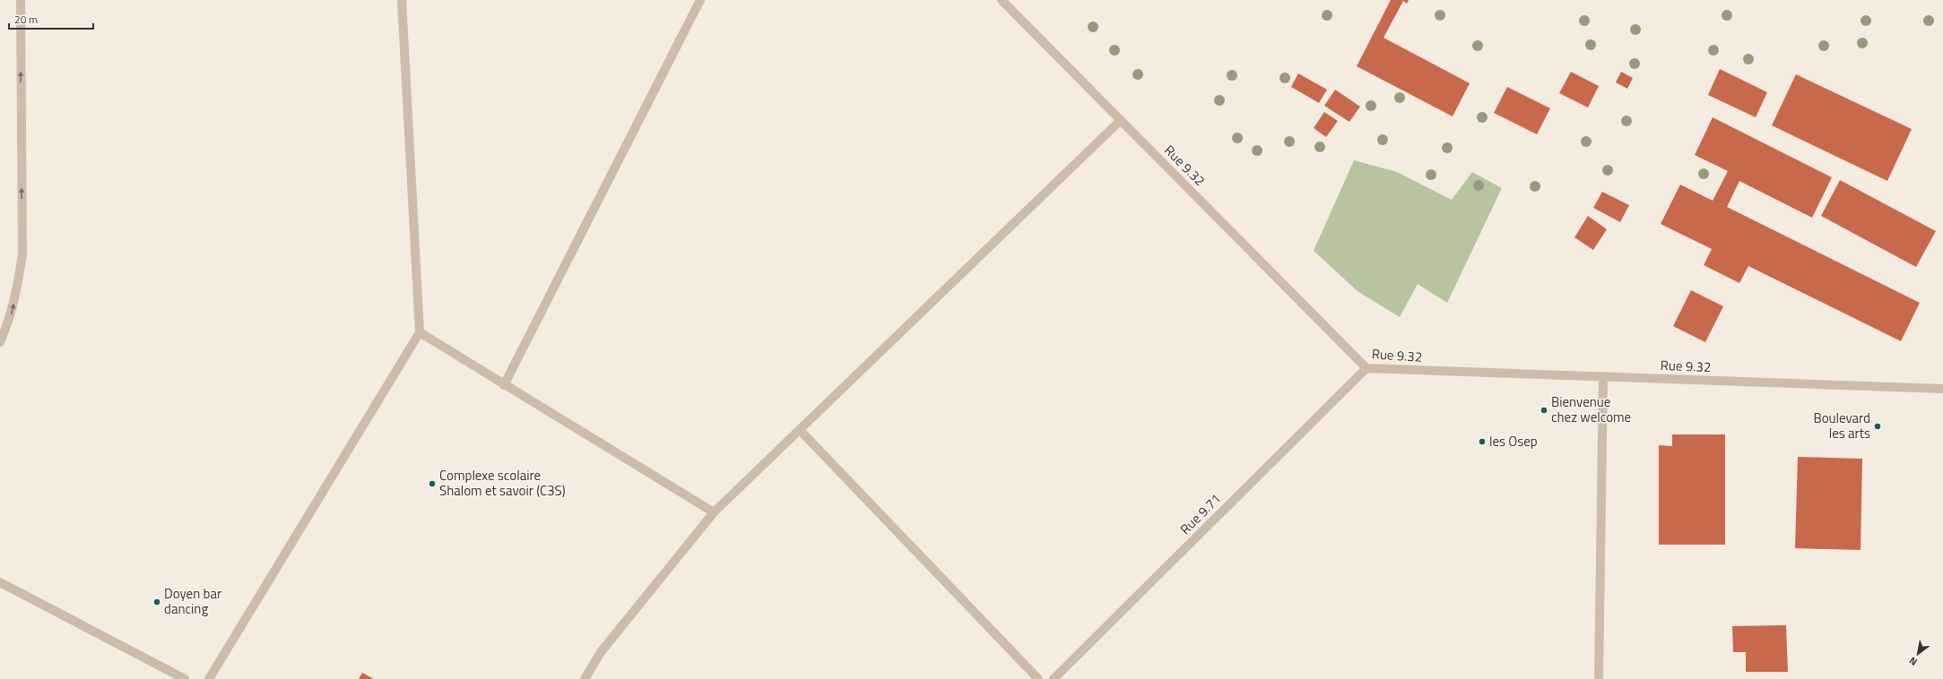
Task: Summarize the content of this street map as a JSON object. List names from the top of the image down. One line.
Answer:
{"streets":{"street":["Rue 9.32","Rue 9.71"]},"crossings":[["Rue 9.32","Rue 9.71"]],"places":["Bienvenue chez welcome","Boulevard les arts","les Osep","Complexe scolaire Shalom et savoir (C3S)","Doyen bar dancing"],"scale_bar":"20 m","north":"bottom left"}
